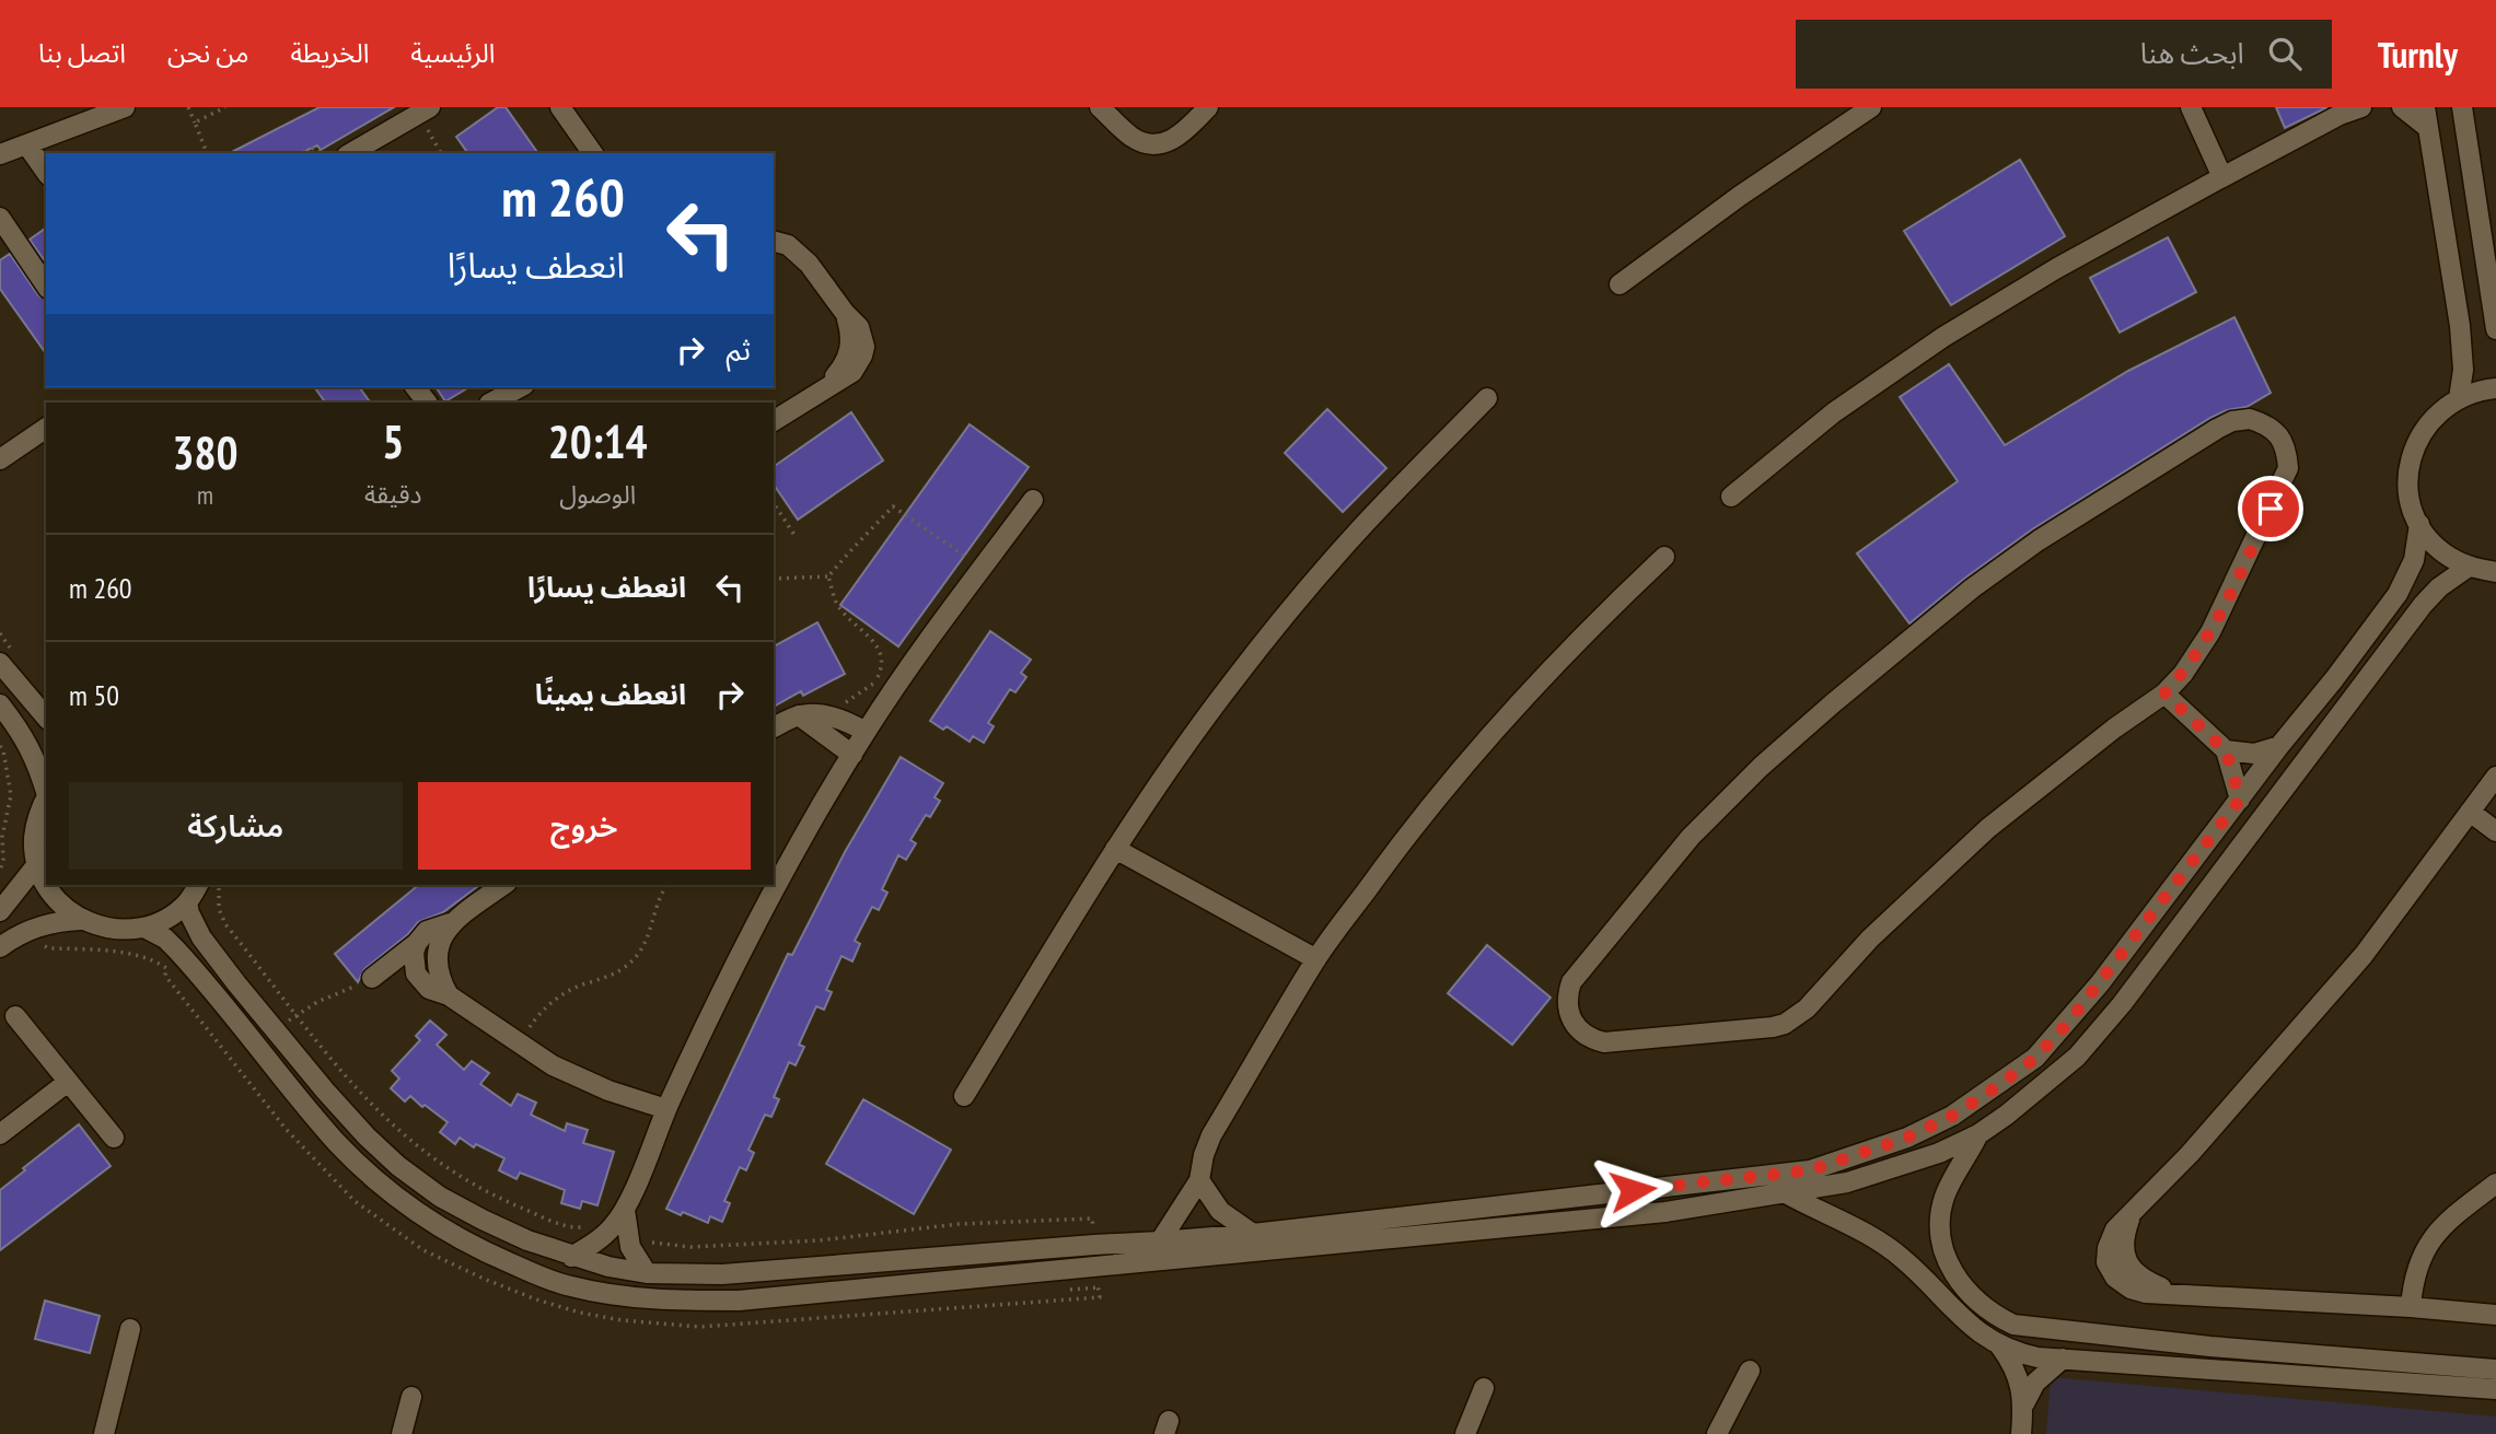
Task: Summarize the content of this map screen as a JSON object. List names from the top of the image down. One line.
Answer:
{"page":{"header":"Turnly","search":"ابحث هنا","nav":["الرئيسية","الخريطة","من نحن","اتصل بنا"],"turn":["260 m","انعطف يسارًا"],"then":"ثم","eta":["20:14","الوصول","5","دقيقة","380","m"],"list":[{"name":"انعطف يسارًا","value":"260 m"},{"name":"انعطف يمينًا","value":"50 m"}],"buttons":["خروج","مشاركة"]}}
